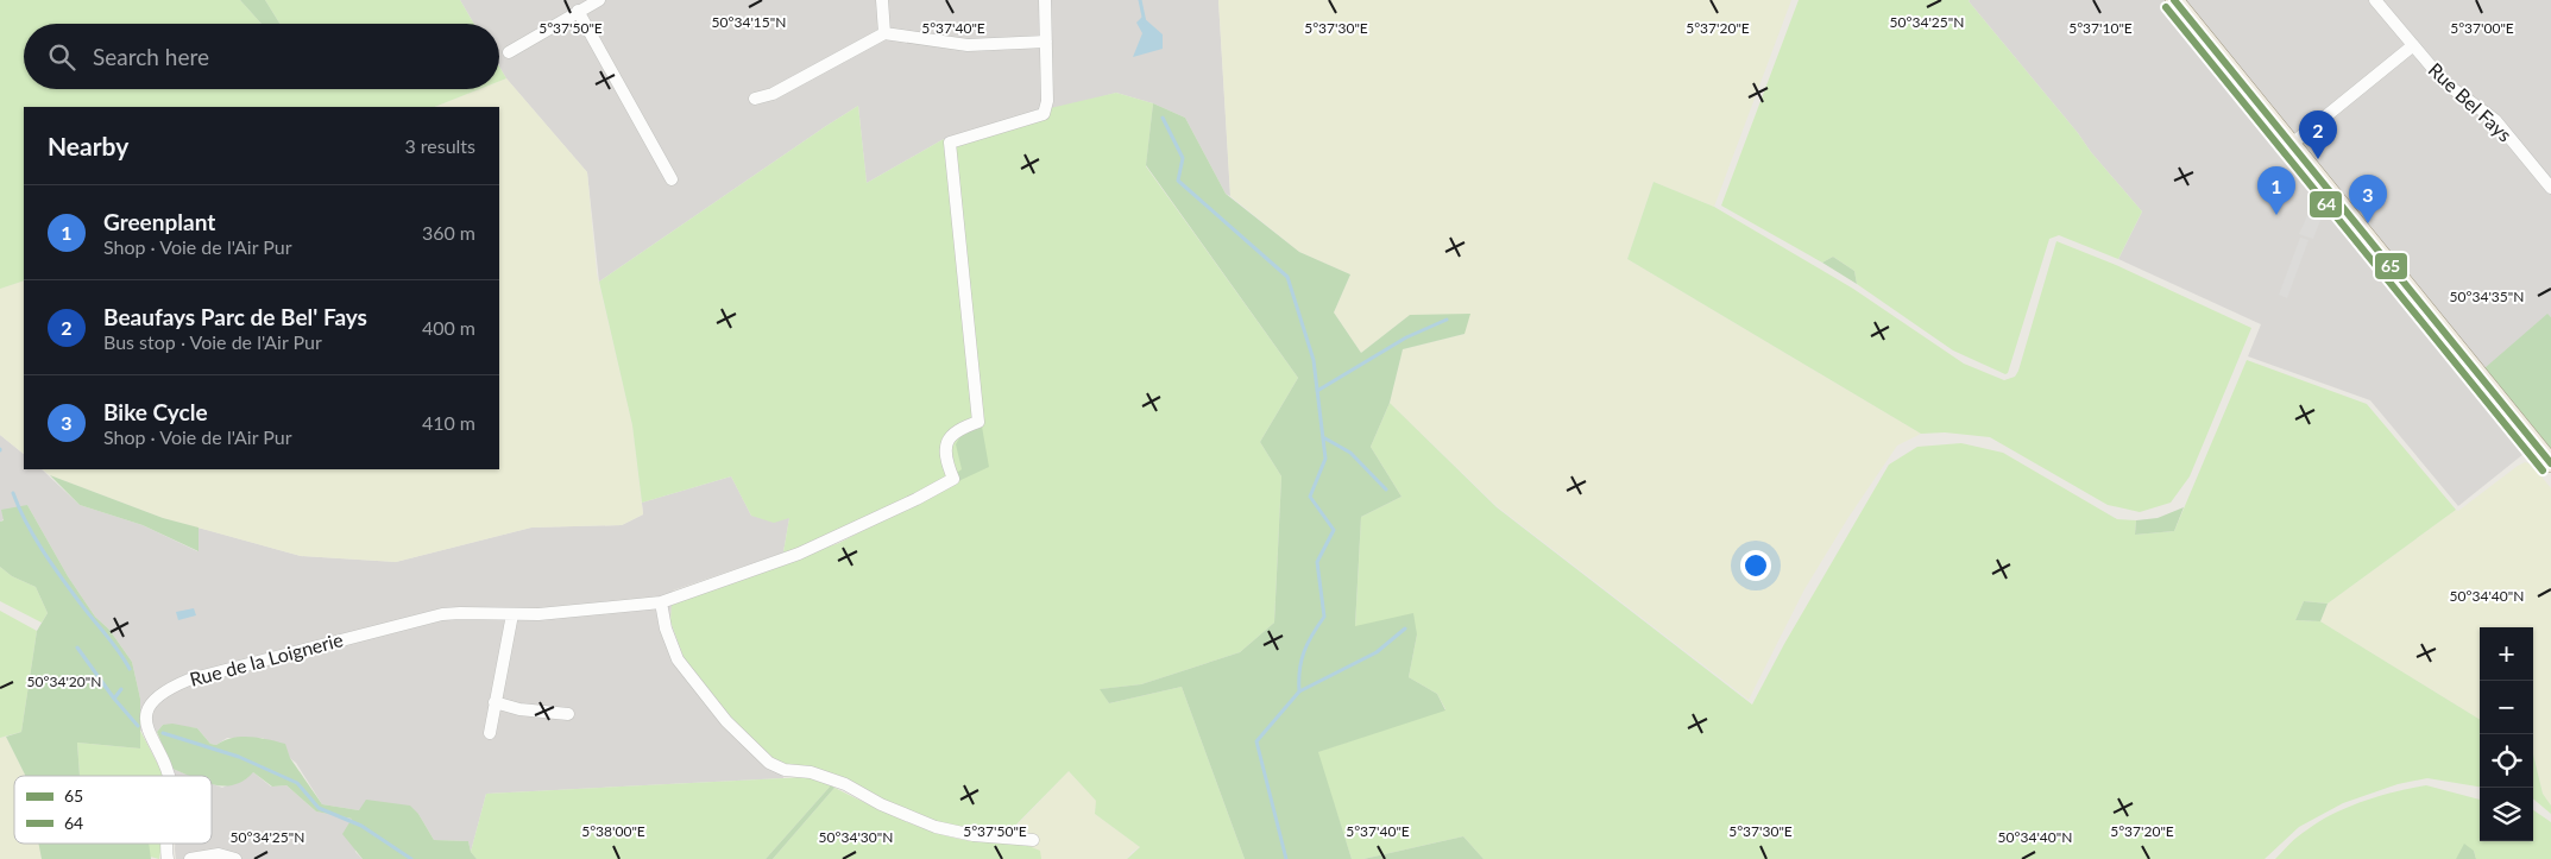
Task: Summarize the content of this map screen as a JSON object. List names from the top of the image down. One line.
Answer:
{"streets":{"street":["Rue Bel Fays","Rue de la Loignerie"]},"lines":["transit line 65","transit line 64"],"legend":["65","64"],"page":{"search":"Search here","heading":["Nearby","3 results"],"pins":["2","1","3"],"list":[{"mark":"1","name":"Greenplant","note":"Shop · Voie de l'Air Pur","value":"360 m"},{"mark":"2","name":"Beaufays Parc de Bel' Fays","note":"Bus stop · Voie de l'Air Pur","value":"400 m"},{"mark":"3","name":"Bike Cycle","note":"Shop · Voie de l'Air Pur","value":"410 m"}],"map_buttons":["+","−"]},"coordinates":["50°34'15\"N","50°34'25\"N","5°37'50\"E","5°37'40\"E","5°37'30\"E","5°37'20\"E","5°37'10\"E","5°37'00\"E","50°34'35\"N","50°34'40\"N","50°34'20\"N","5°38'00\"E","50°34'30\"N"]}
